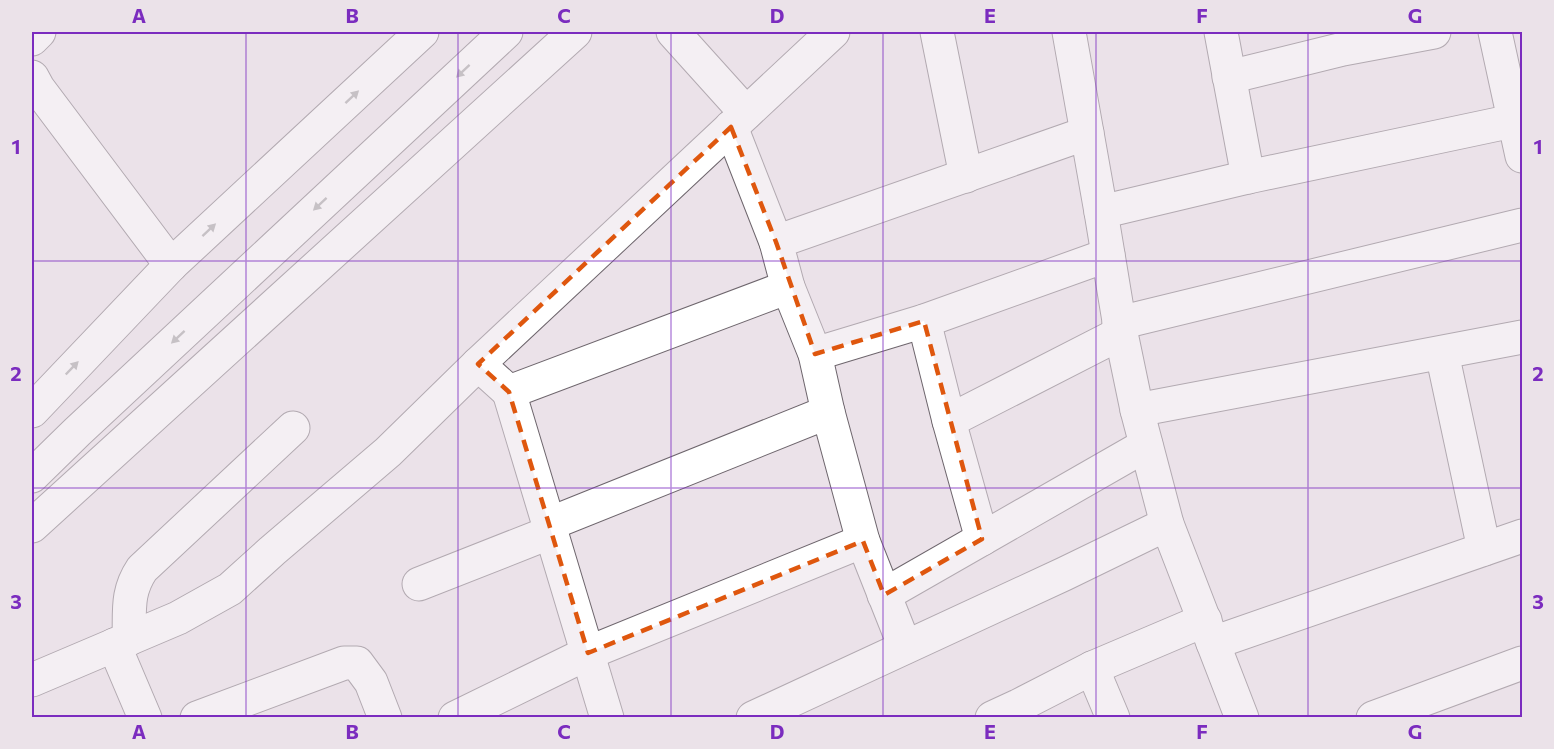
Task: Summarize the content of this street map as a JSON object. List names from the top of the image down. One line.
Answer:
{"grid":{"columns":["A","B","C","D","E","F","G"],"rows":["1","2","3"]}}
